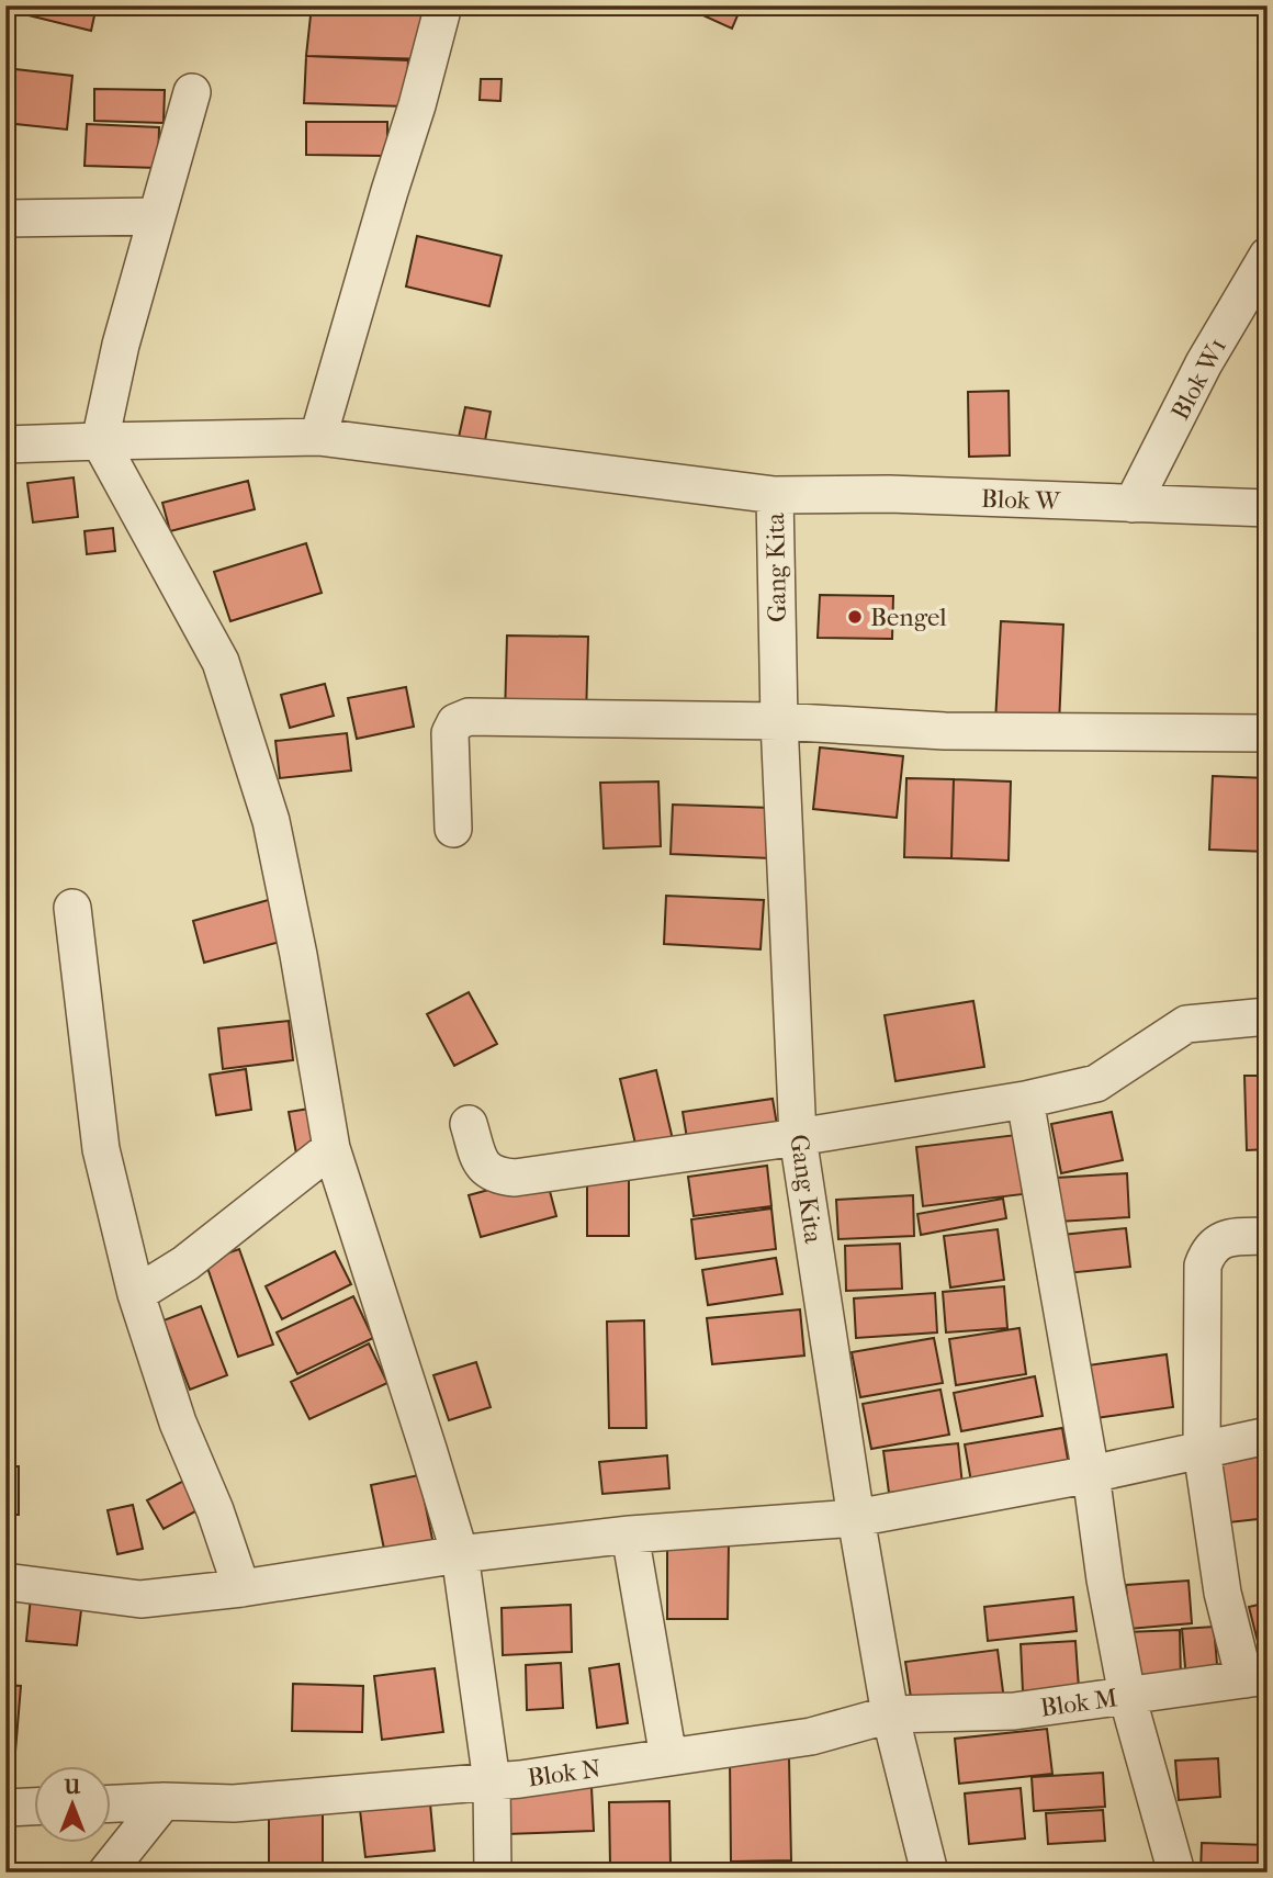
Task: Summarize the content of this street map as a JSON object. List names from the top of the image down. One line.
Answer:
{"streets":{"street":["Blok W1","Blok W","Gang Kita","Blok M","Blok N"]},"crossings":[["Blok W1","Blok W"],["Blok W","Gang Kita"],["Gang Kita","Blok M"],["Gang Kita","Blok N"],["Blok M","Blok N"]],"places":["Bengel"],"north":"top"}
